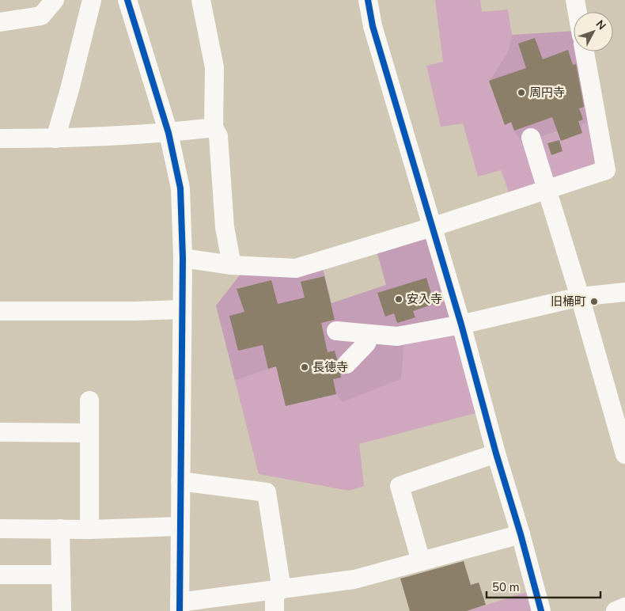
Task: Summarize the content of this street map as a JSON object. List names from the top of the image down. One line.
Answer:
{"places":["周円寺","安入寺","旧桶町","長徳寺"],"scale_bar":"50 m","north":"top right"}
